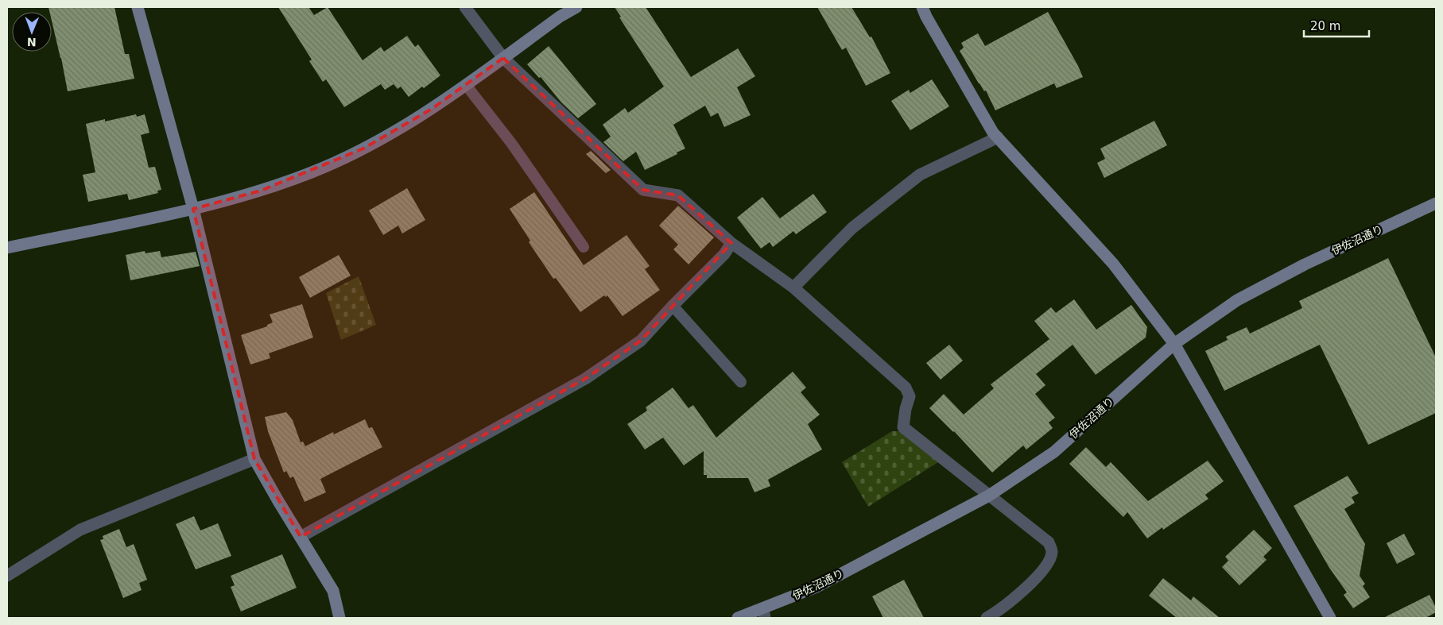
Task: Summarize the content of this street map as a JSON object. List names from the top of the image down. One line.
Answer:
{"streets":{"street":["伊佐沼通り"]},"scale_bar":"20 m","north":"bottom"}
